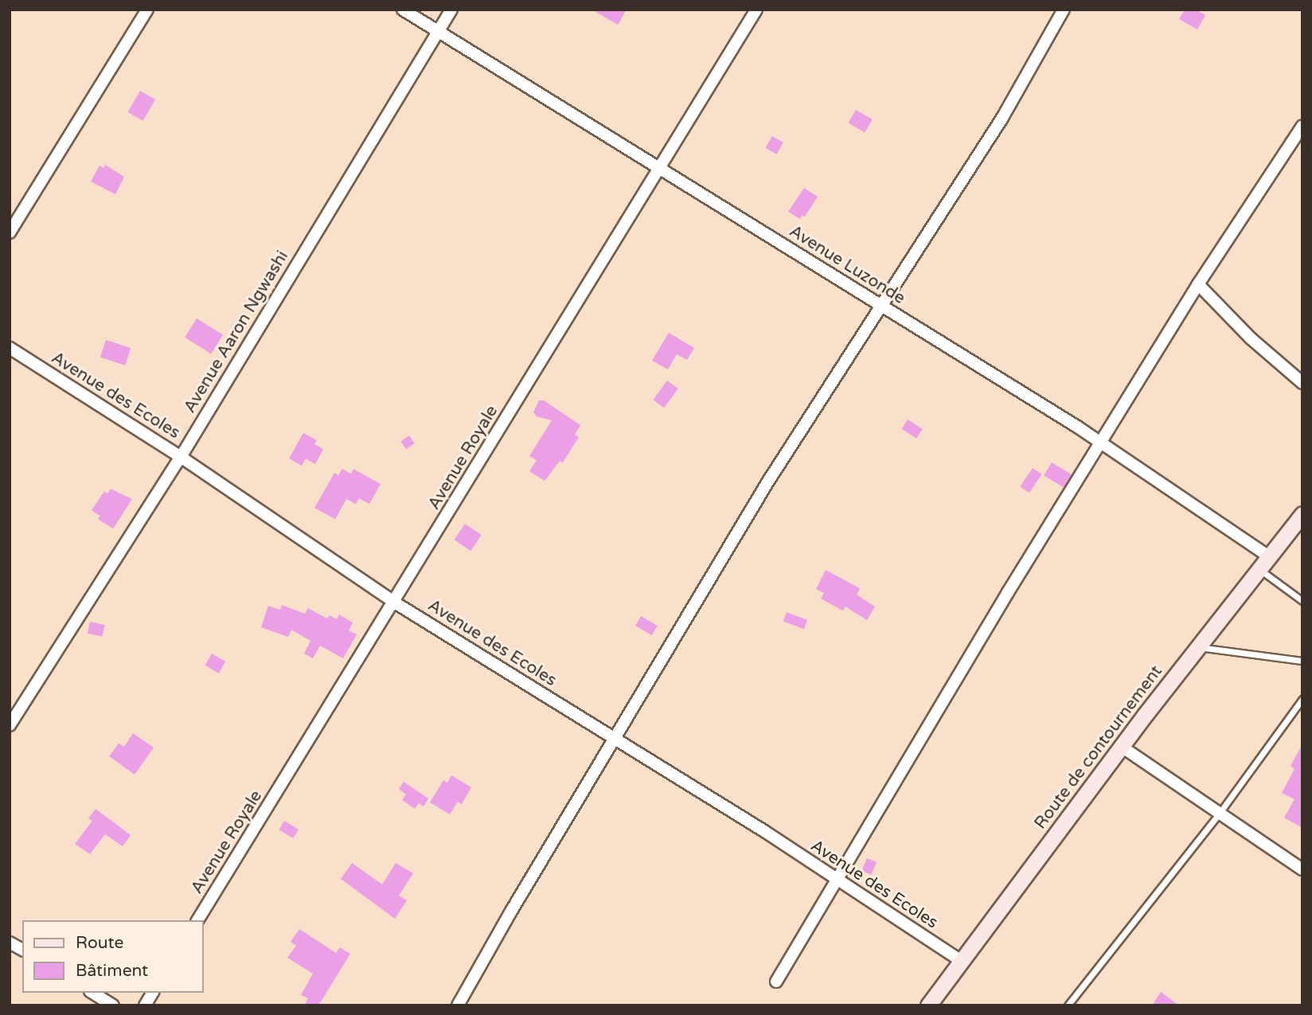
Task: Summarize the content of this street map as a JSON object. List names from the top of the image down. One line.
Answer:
{"streets":{"street":["Avenue Luzonde","Avenue Aaron Ngwashi","Avenue des Ecoles","Avenue Royale","Route de contournement"]},"crossings":[["Avenue Luzonde","Avenue Aaron Ngwashi"],["Avenue Luzonde","Avenue Royale"],["Avenue Luzonde","Route de contournement"],["Avenue Aaron Ngwashi","Avenue des Ecoles"],["Avenue des Ecoles","Avenue Royale"],["Avenue des Ecoles","Route de contournement"]],"legend":["Route","Bâtiment"]}
